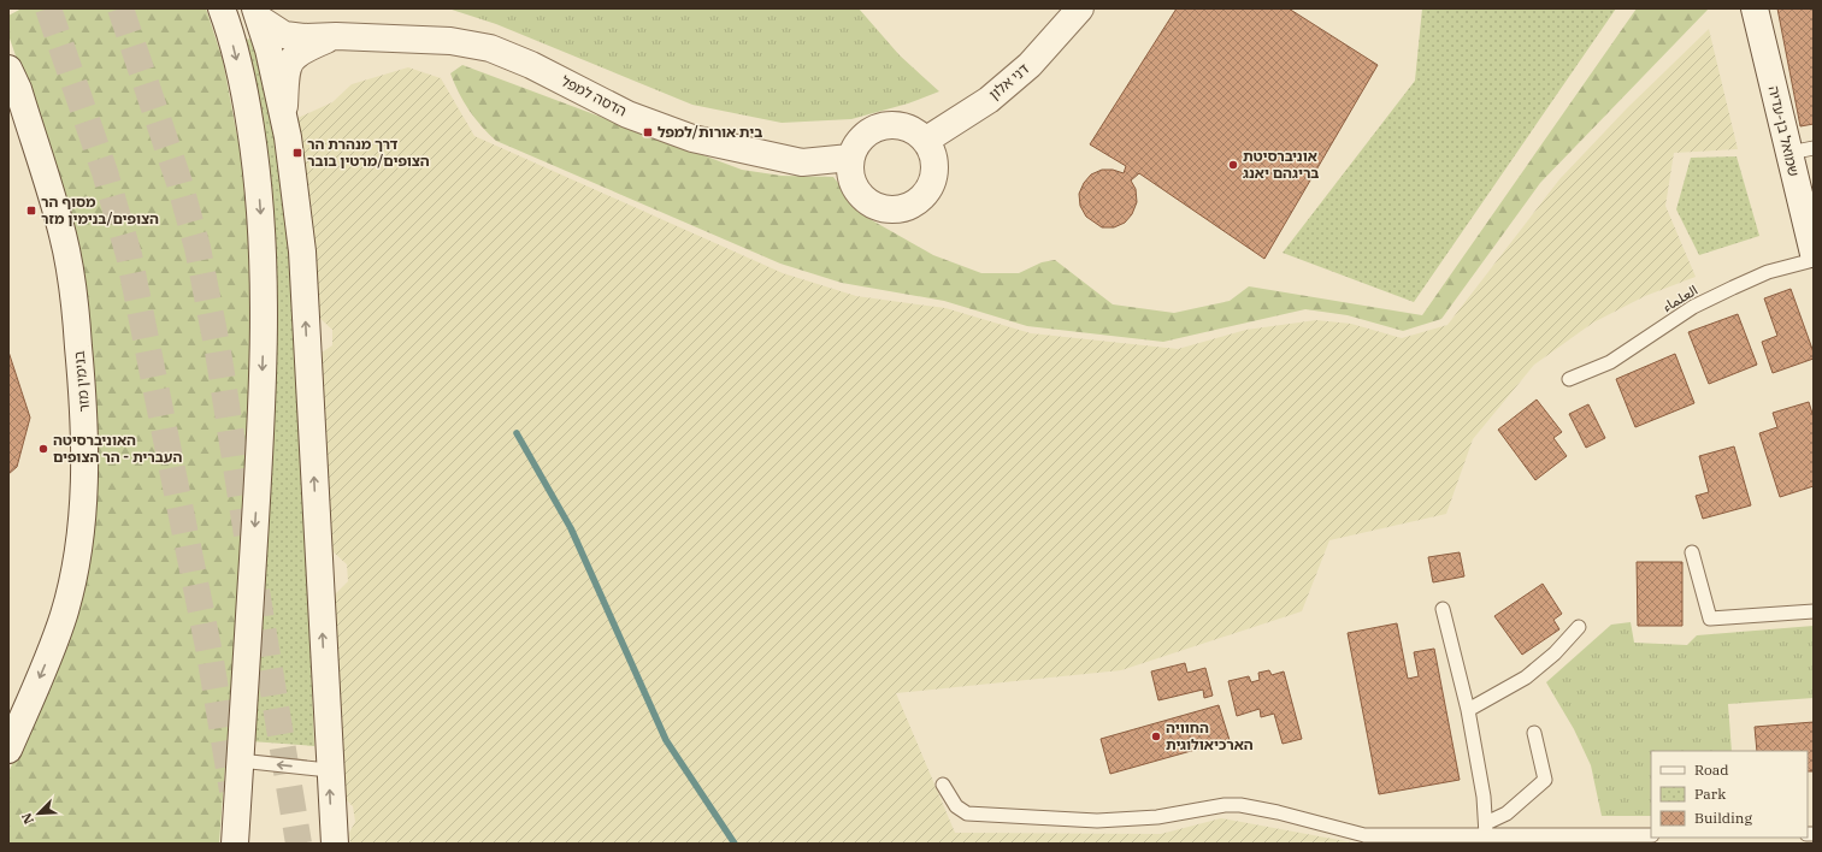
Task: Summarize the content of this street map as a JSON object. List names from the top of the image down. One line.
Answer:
{"streets":{"street":["דני אלון","הדסה למפל","שמואל בן-עדיה","בנימין מזר"],"lane":["العلماء"]},"crossings":[["דני אלון","הדסה למפל"]],"places":{"transit":["בית אורות/למפל","דרך מנהרת הר הצופים/מרטין בובר","מסוף הר הצופים/בנימין מזר"],"other":["אוניברסיטת בריגהם יאנג","האוניברסיטה העברית - הר הצופים","החוויה הארכיאולוגית"]},"legend":["Road","Park","Building"],"north":"bottom left"}
